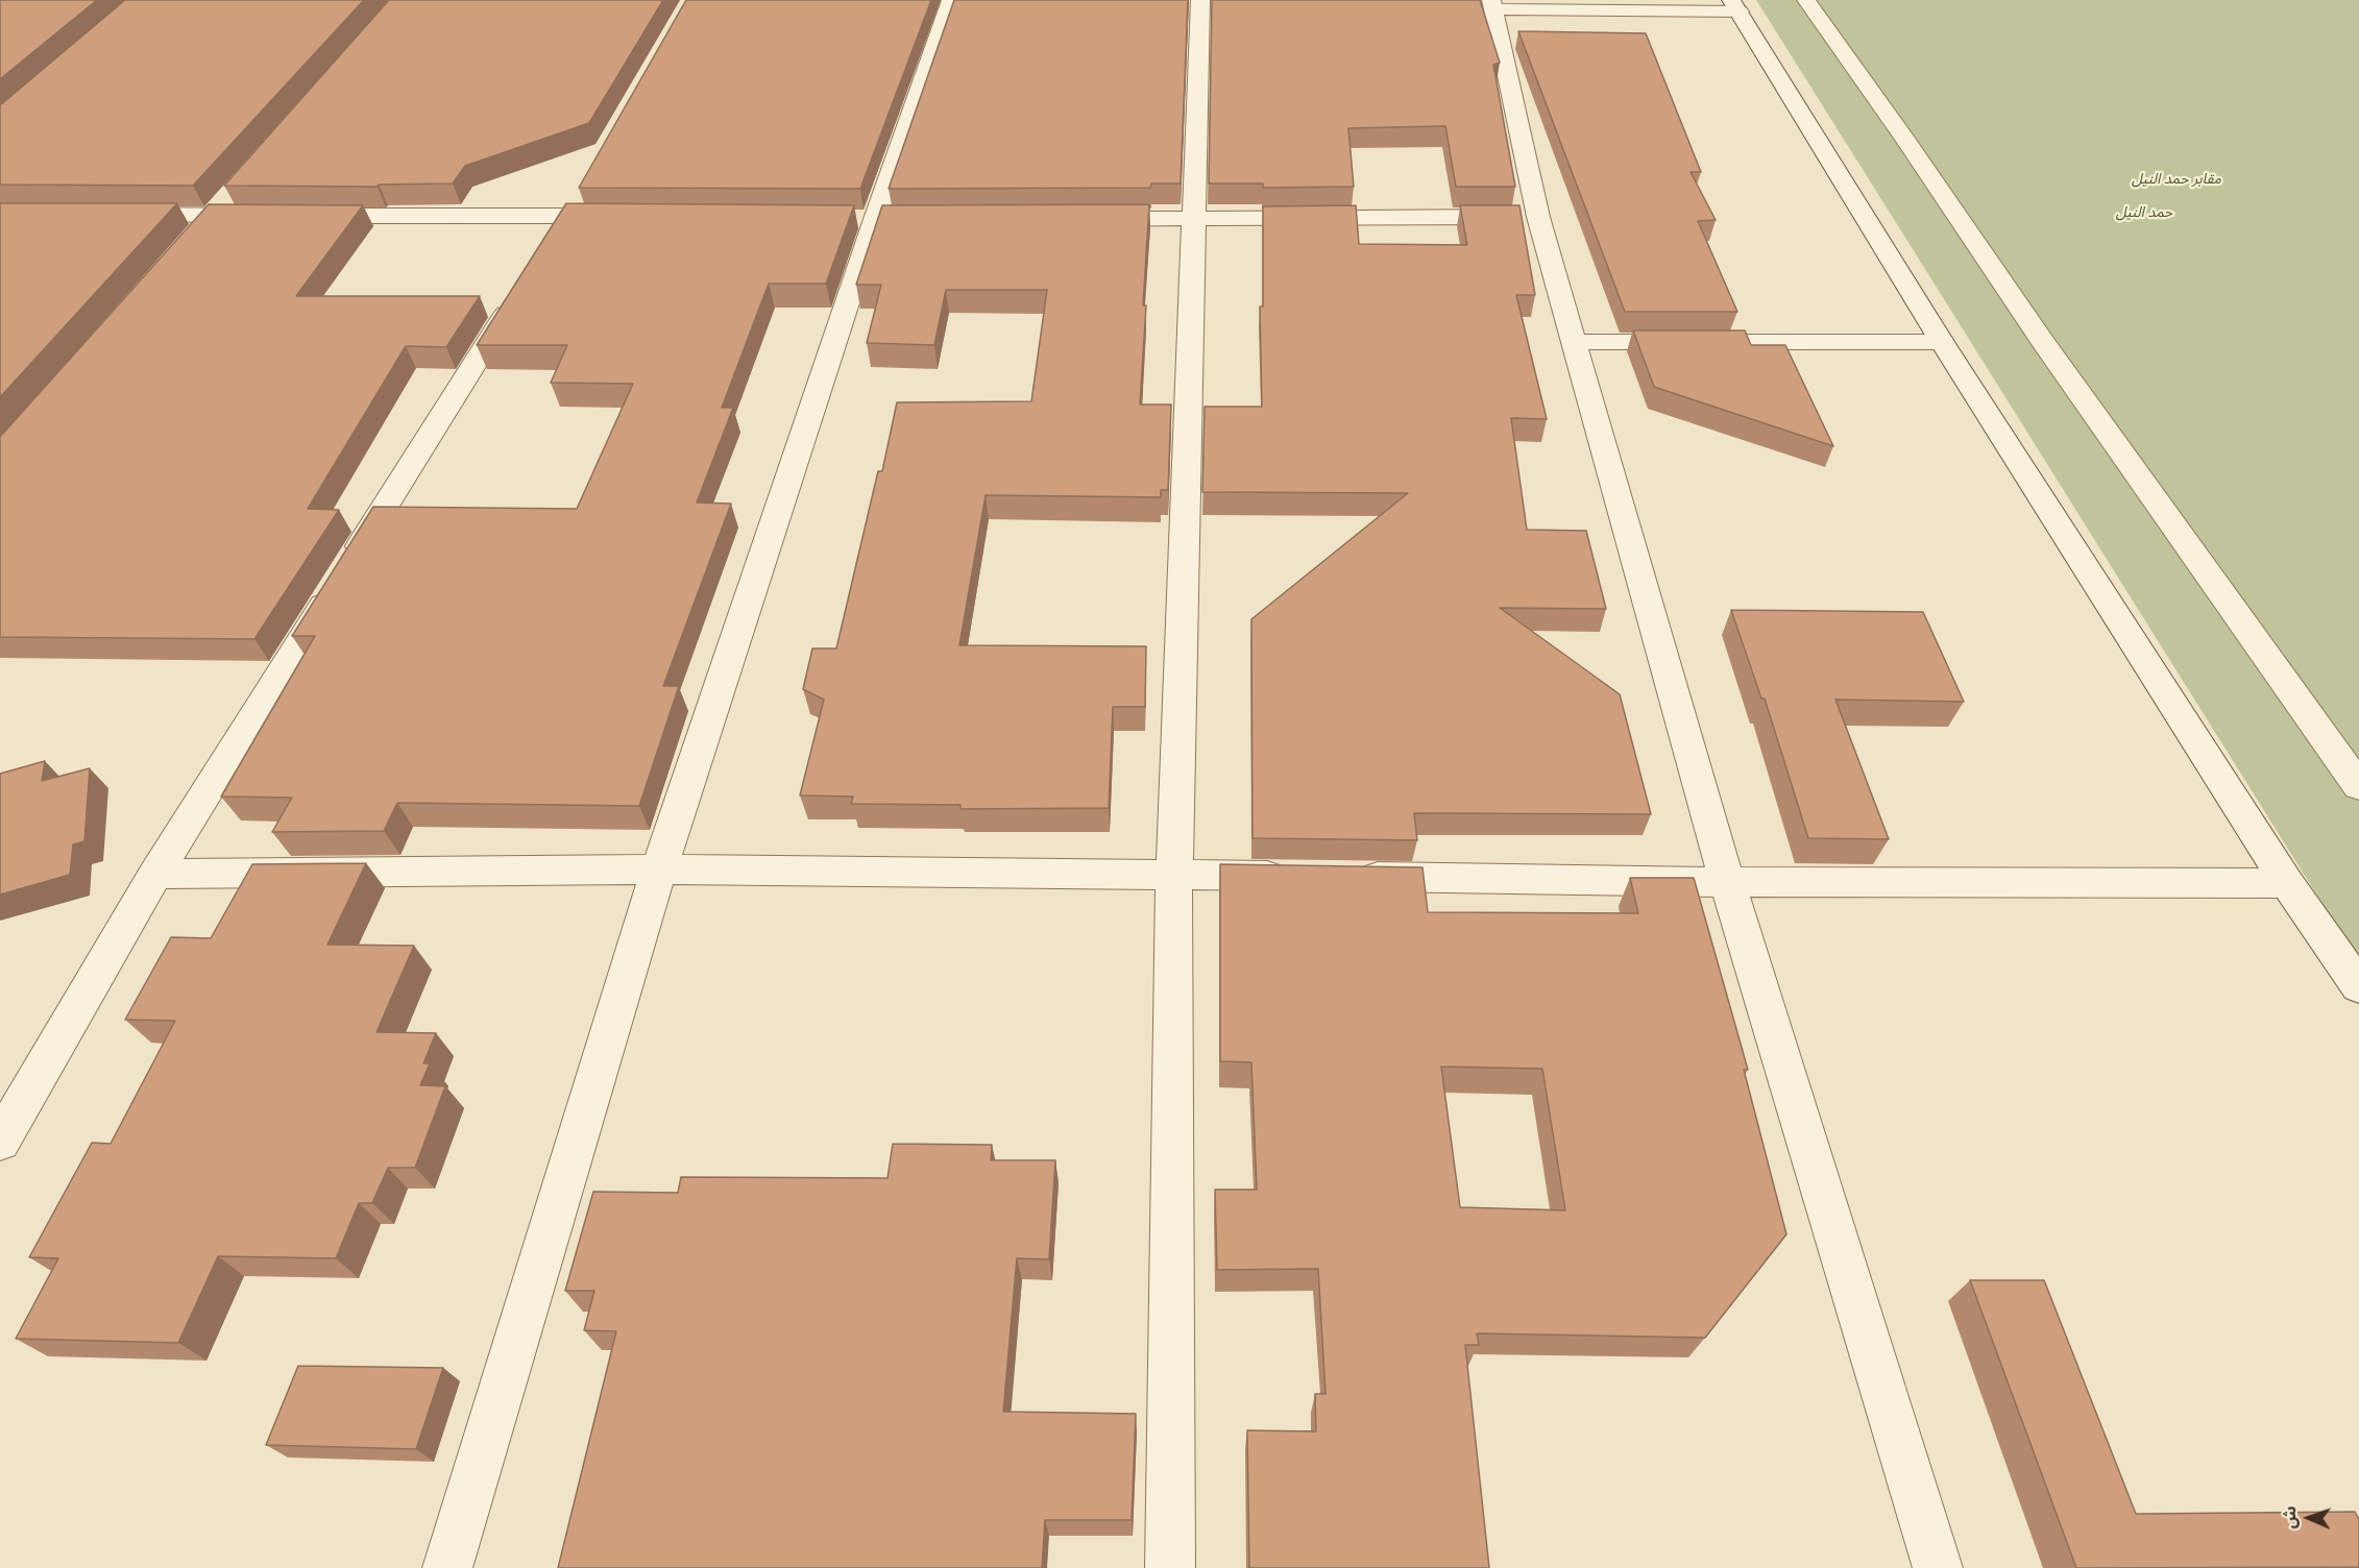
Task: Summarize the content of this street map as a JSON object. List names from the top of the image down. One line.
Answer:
{"parks":["مقابر حمد النيل","حمد النيل"],"north":"left"}
